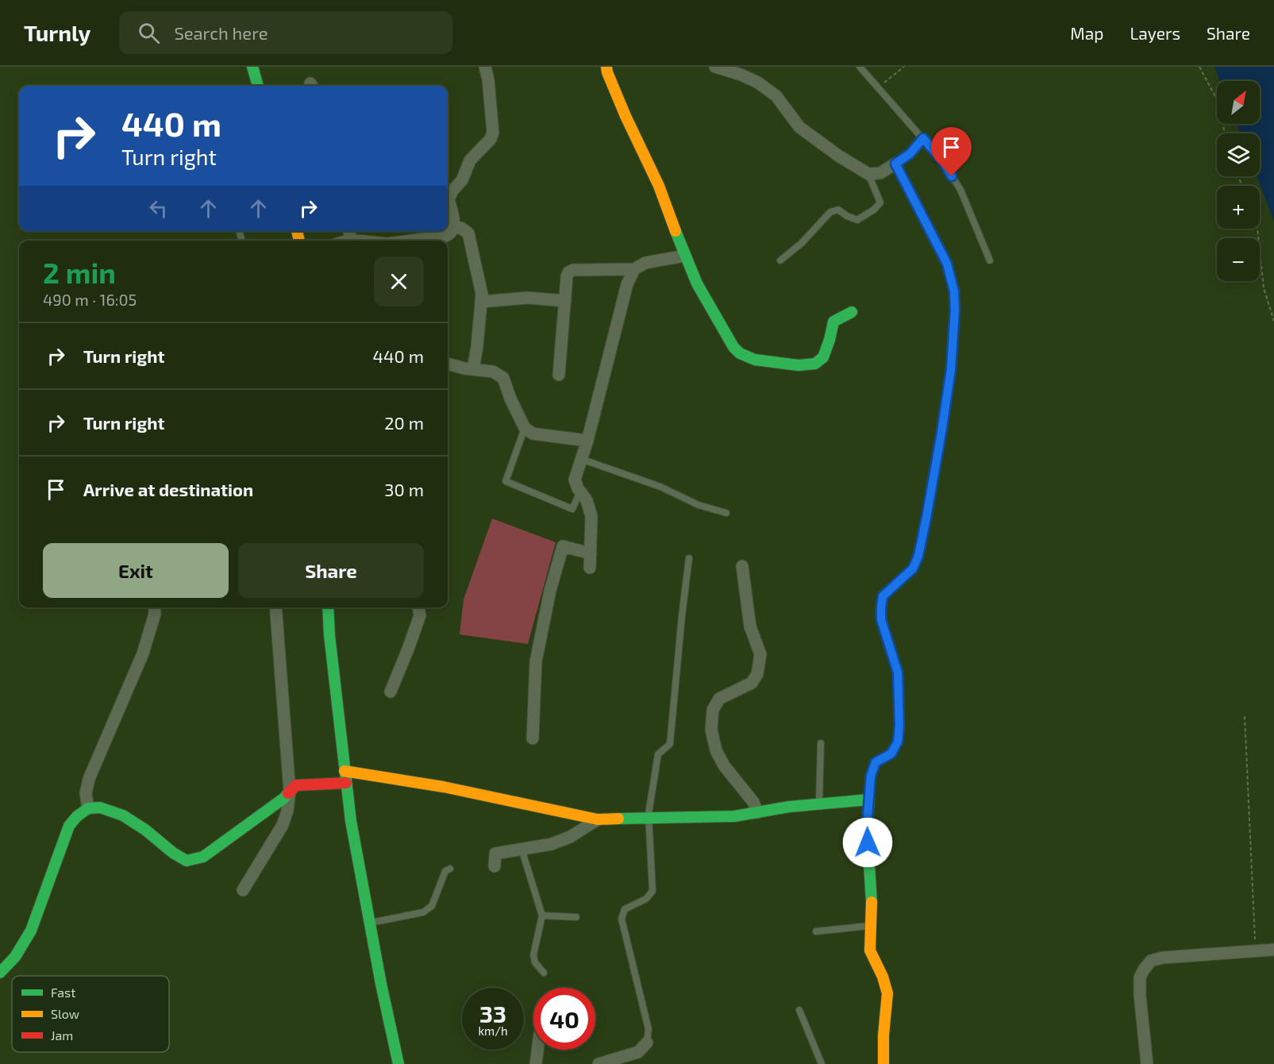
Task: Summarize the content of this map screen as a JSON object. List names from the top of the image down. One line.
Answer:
{"legend":["Fast","Slow","Jam"],"north":"top right","page":{"header":"Turnly","search":"Search here","nav":["Map","Layers","Share"],"map_buttons":["+","−"],"turn":["440 m","Turn right"],"heading":["2 min","490 m · 16:05"],"list":[{"name":"Turn right","value":"440 m"},{"name":"Turn right","value":"20 m"},{"name":"Arrive at destination","value":"30 m"}],"buttons":["Exit","Share"],"speed":"33 km/h","limit":"40"}}
